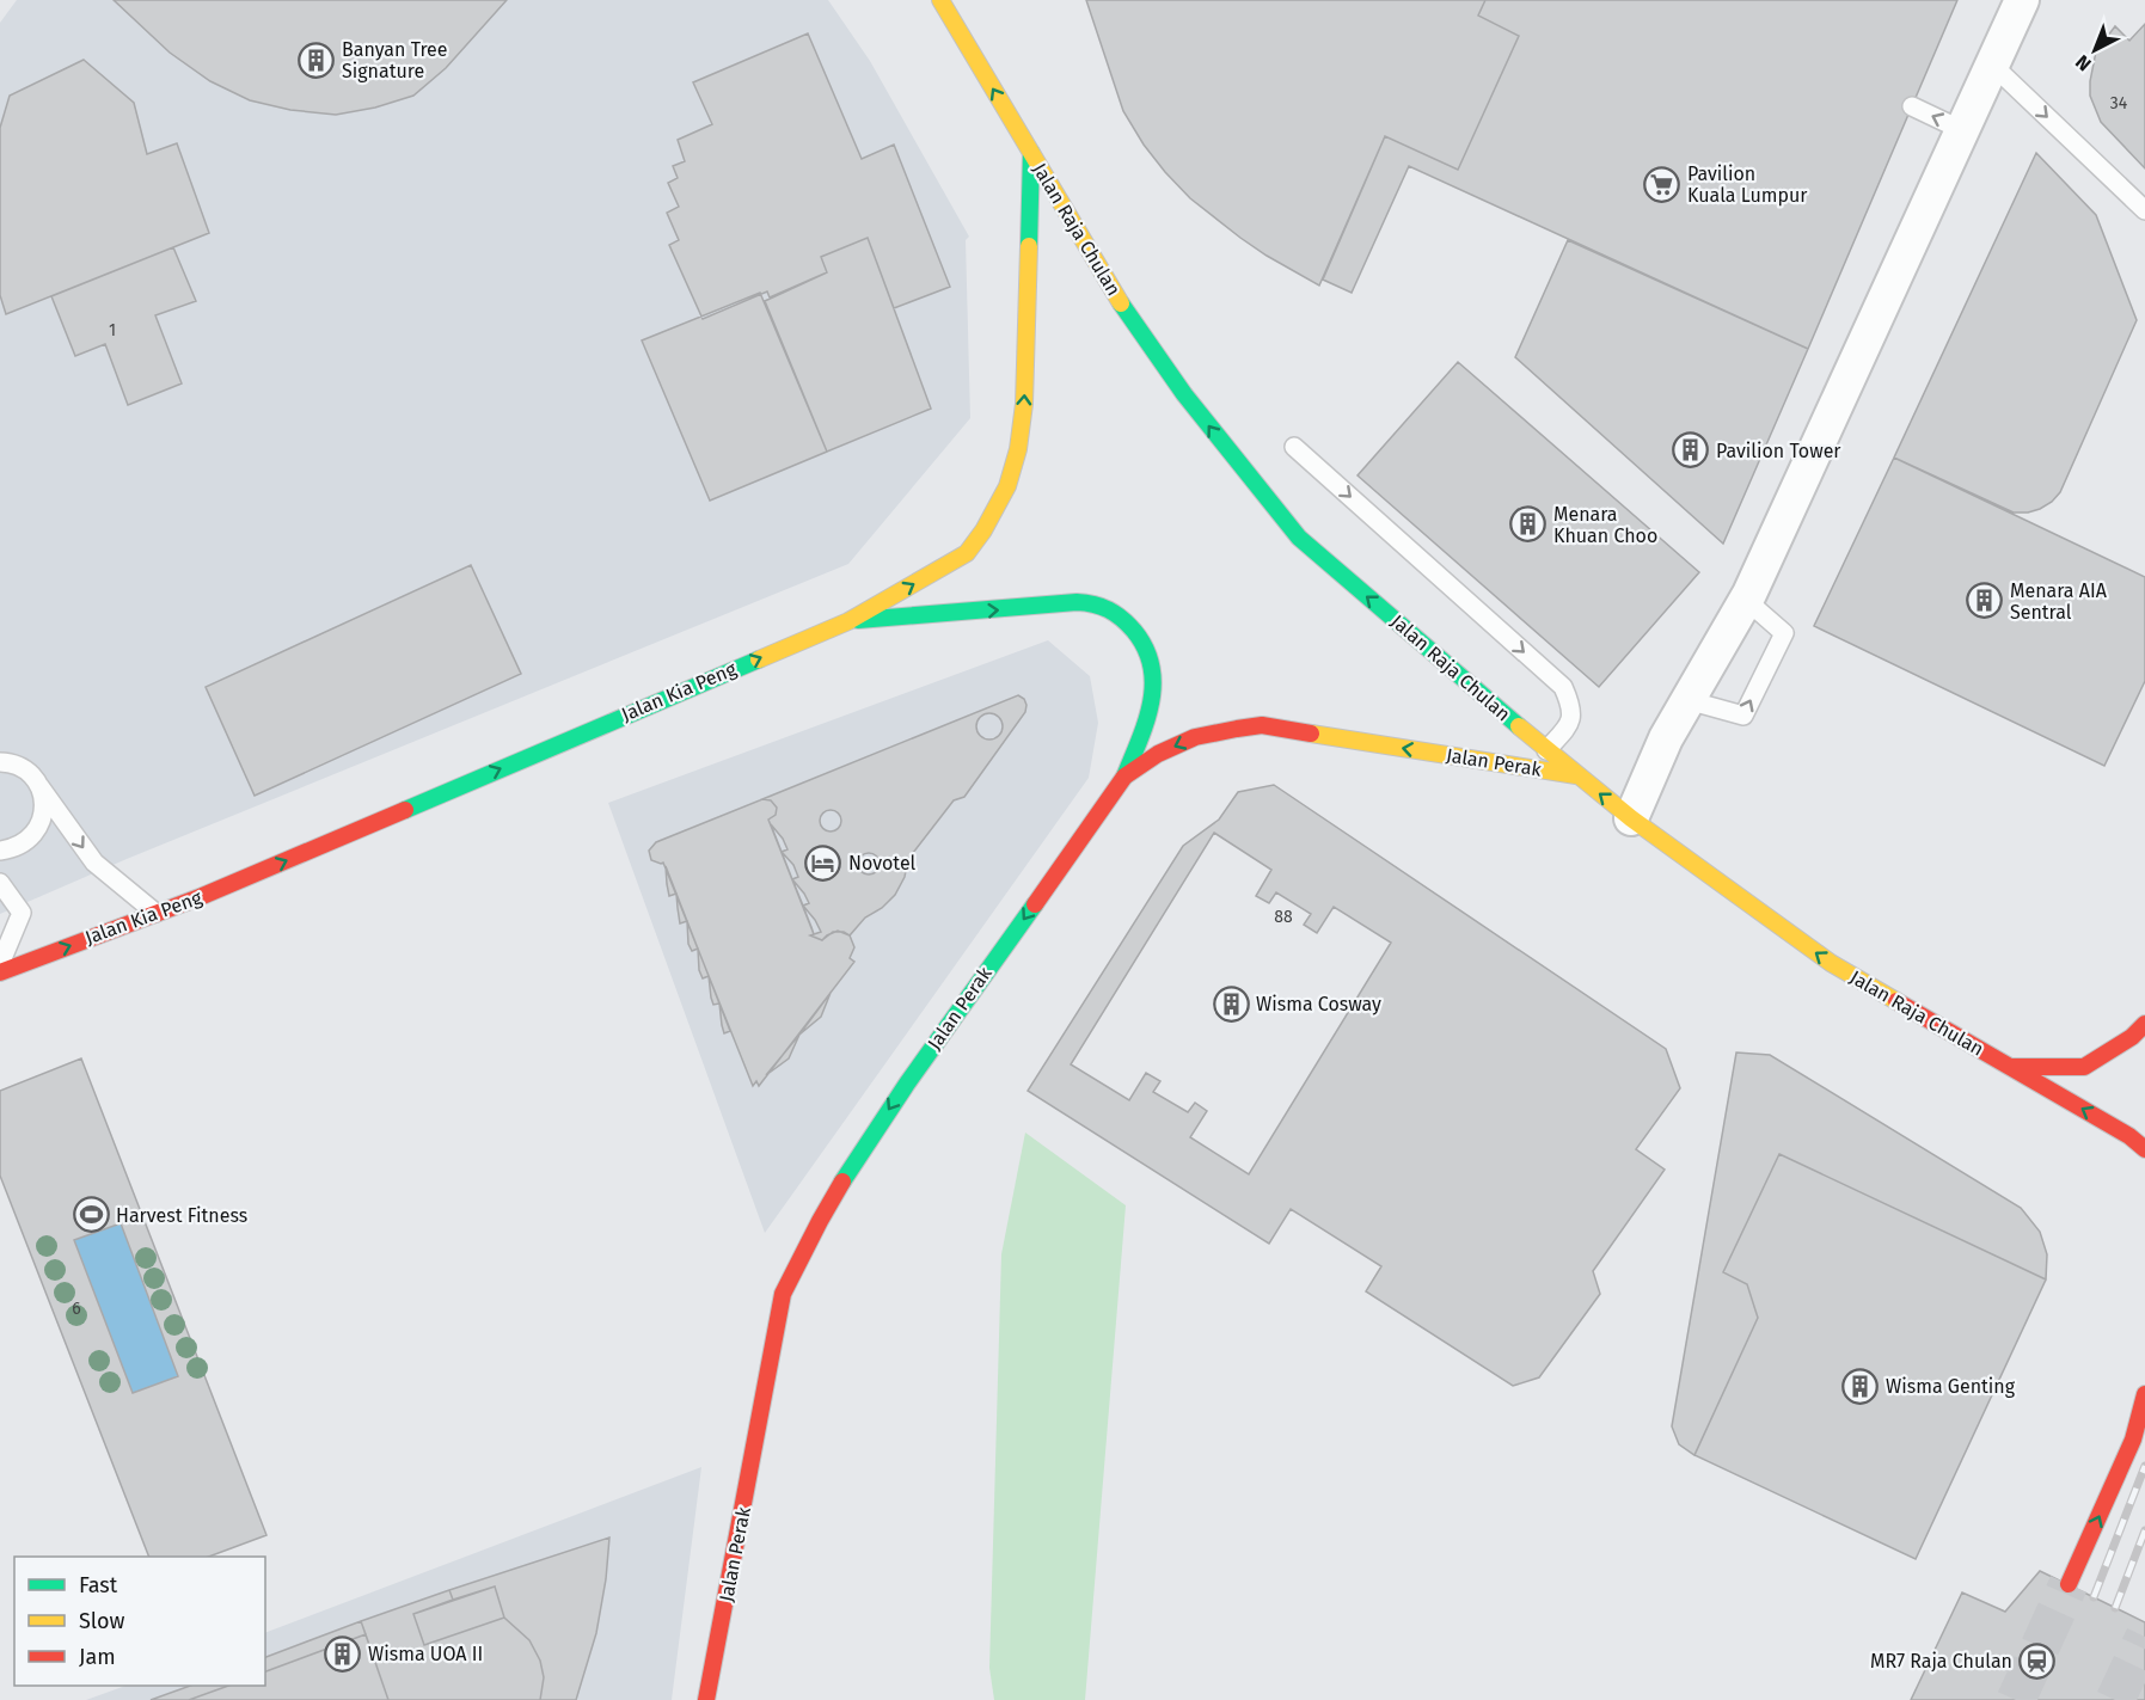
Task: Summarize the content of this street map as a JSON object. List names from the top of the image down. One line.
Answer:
{"streets":{"street":["Jalan Raja Chulan","Jalan Kia Peng","Jalan Perak"]},"crossings":[["Jalan Raja Chulan","Jalan Kia Peng"],["Jalan Raja Chulan","Jalan Perak"]],"one_way":["Jalan Raja Chulan","Jalan Kia Peng","Jalan Perak"],"places":{"building":["Banyan Tree Signature","Pavilion Tower","Menara Khuan Choo","Menara AIA Sentral","Wisma Cosway","Wisma Genting","Wisma UOA II"],"supermarket":["Pavilion Kuala Lumpur"],"hotel":["Novotel"],"sports":["Harvest Fitness"],"station":["MR7 Raja Chulan"]},"house_numbers":["34","1","88","6"],"legend":["Fast","Slow","Jam"],"north":"bottom left"}
